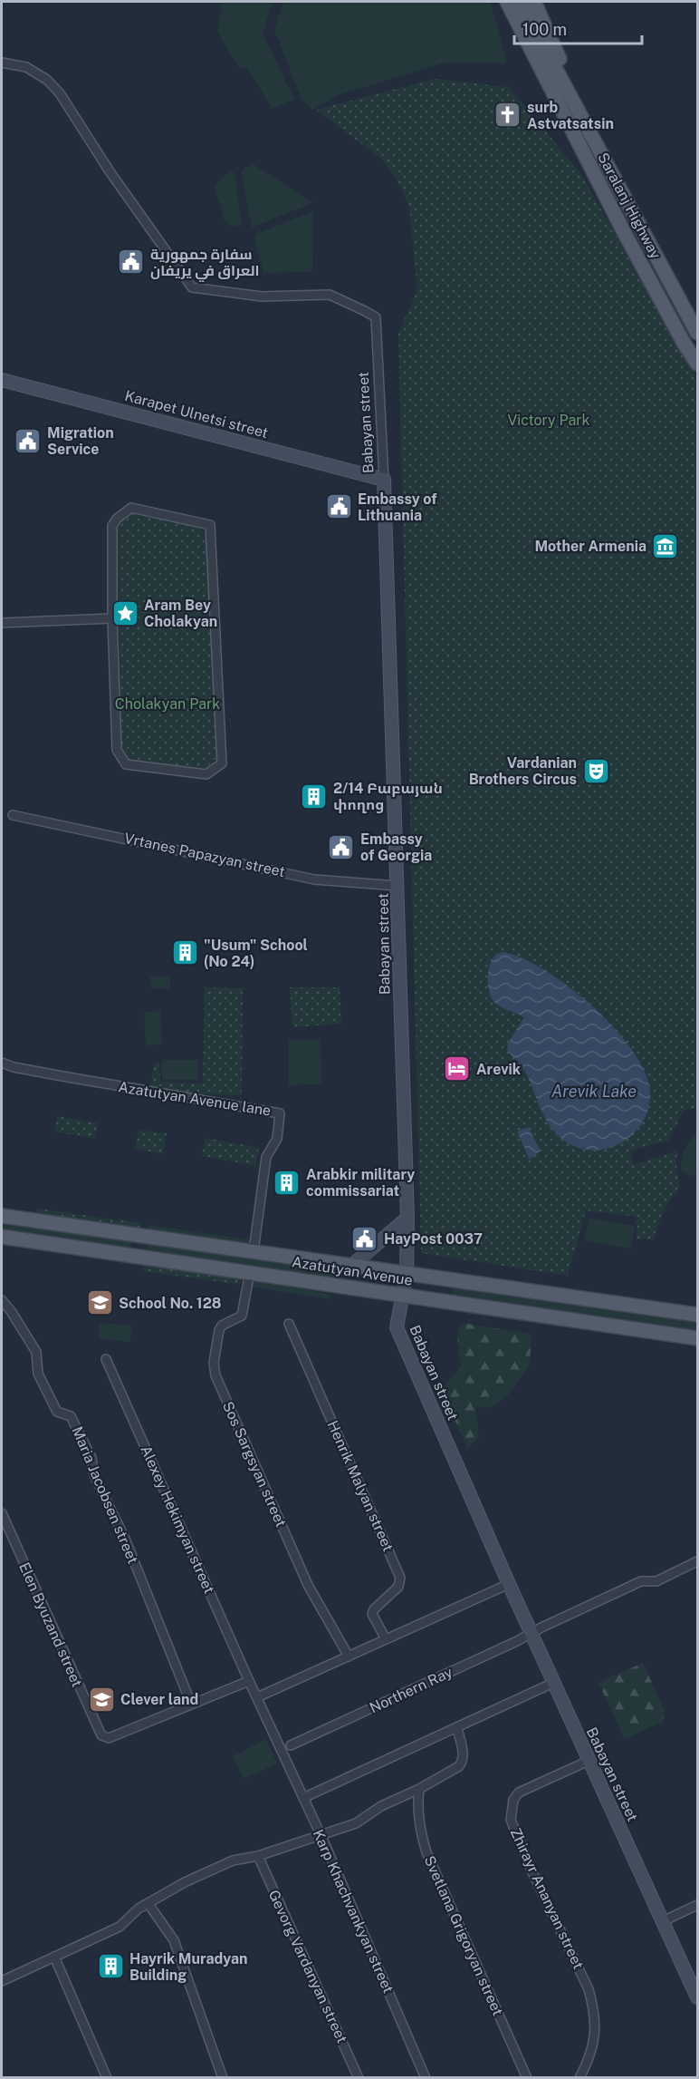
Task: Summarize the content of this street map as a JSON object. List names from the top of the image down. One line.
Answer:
{"streets":{"main road":["Saralanj Highway","Azatutyan Avenue"],"street":["Karapet Ulnetsi street","Babayan street","Vrtanes Papazyan street","Azatutyan Avenue lane","Sos Sargsyan street","Henrik Malyan street","Maria Jacobsen street","Alexey Hekimyan street","Elen Byuzand street","Northern Ray","Zhirayr Ananyan street","Karp Khachvankyan street","Svetlana Grigoryan street","Gevorg Vardanyan street"]},"crossings":[["Karapet Ulnetsi street","Babayan street"],["Babayan street","Vrtanes Papazyan street"],["Babayan street","Azatutyan Avenue"],["Babayan street","Northern Ray"],["Babayan street","Zhirayr Ananyan street"],["Azatutyan Avenue lane","Azatutyan Avenue"],["Azatutyan Avenue","Sos Sargsyan street"],["Maria Jacobsen street","Elen Byuzand street"],["Alexey Hekimyan street","Karp Khachvankyan street"]],"water":["Arevik Lake"],"parks":["Victory Park","Cholakyan Park"],"places":{"church":["surb Astvatsatsin"],"public building":["سفارة جمهورية العراق في يريفان","Migration Service","Embassy of Lithuania","Embassy of Georgia","HayPost 0037"],"museum":["Mother Armenia"],"place":["Aram Bey Cholakyan"],"theatre":["Vardanian Brothers Circus"],"building":["2/14 Բաբայան փողոց","\"Usum\" School (No 24)","Arabkir military commissariat","Hayrik Muradyan Building"],"hotel":["Arevik"],"school or university":["School No. 128","Clever land"]},"scale_bar":"100 m"}
